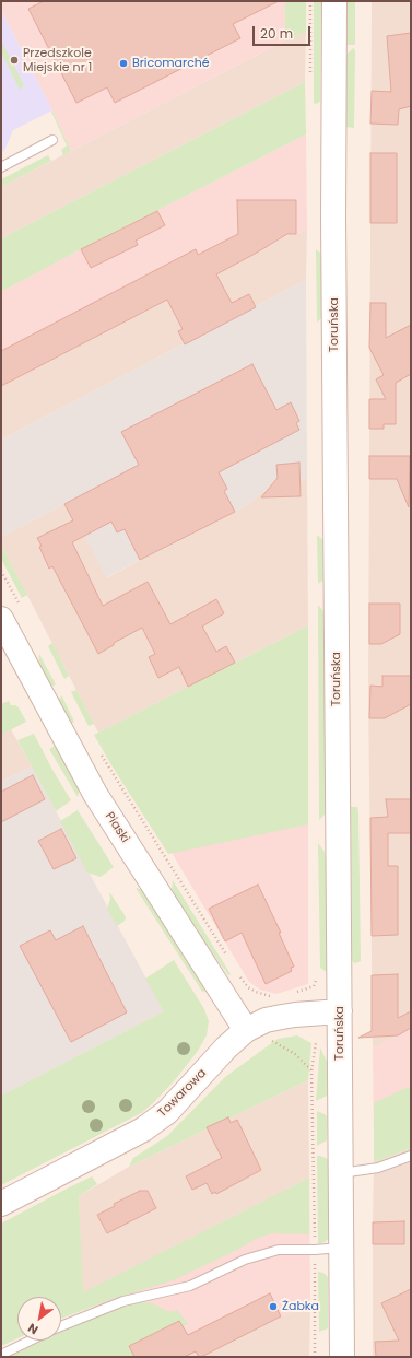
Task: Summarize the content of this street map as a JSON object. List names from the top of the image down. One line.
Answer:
{"streets":{"street":["Toruńska","Piaski","Towarowa"]},"crossings":[["Toruńska","Towarowa"],["Piaski","Towarowa"]],"places":["Przedszkole Miejskie nr 1","Bricomarché","Żabka"],"scale_bar":"20 m","north":"bottom left"}
